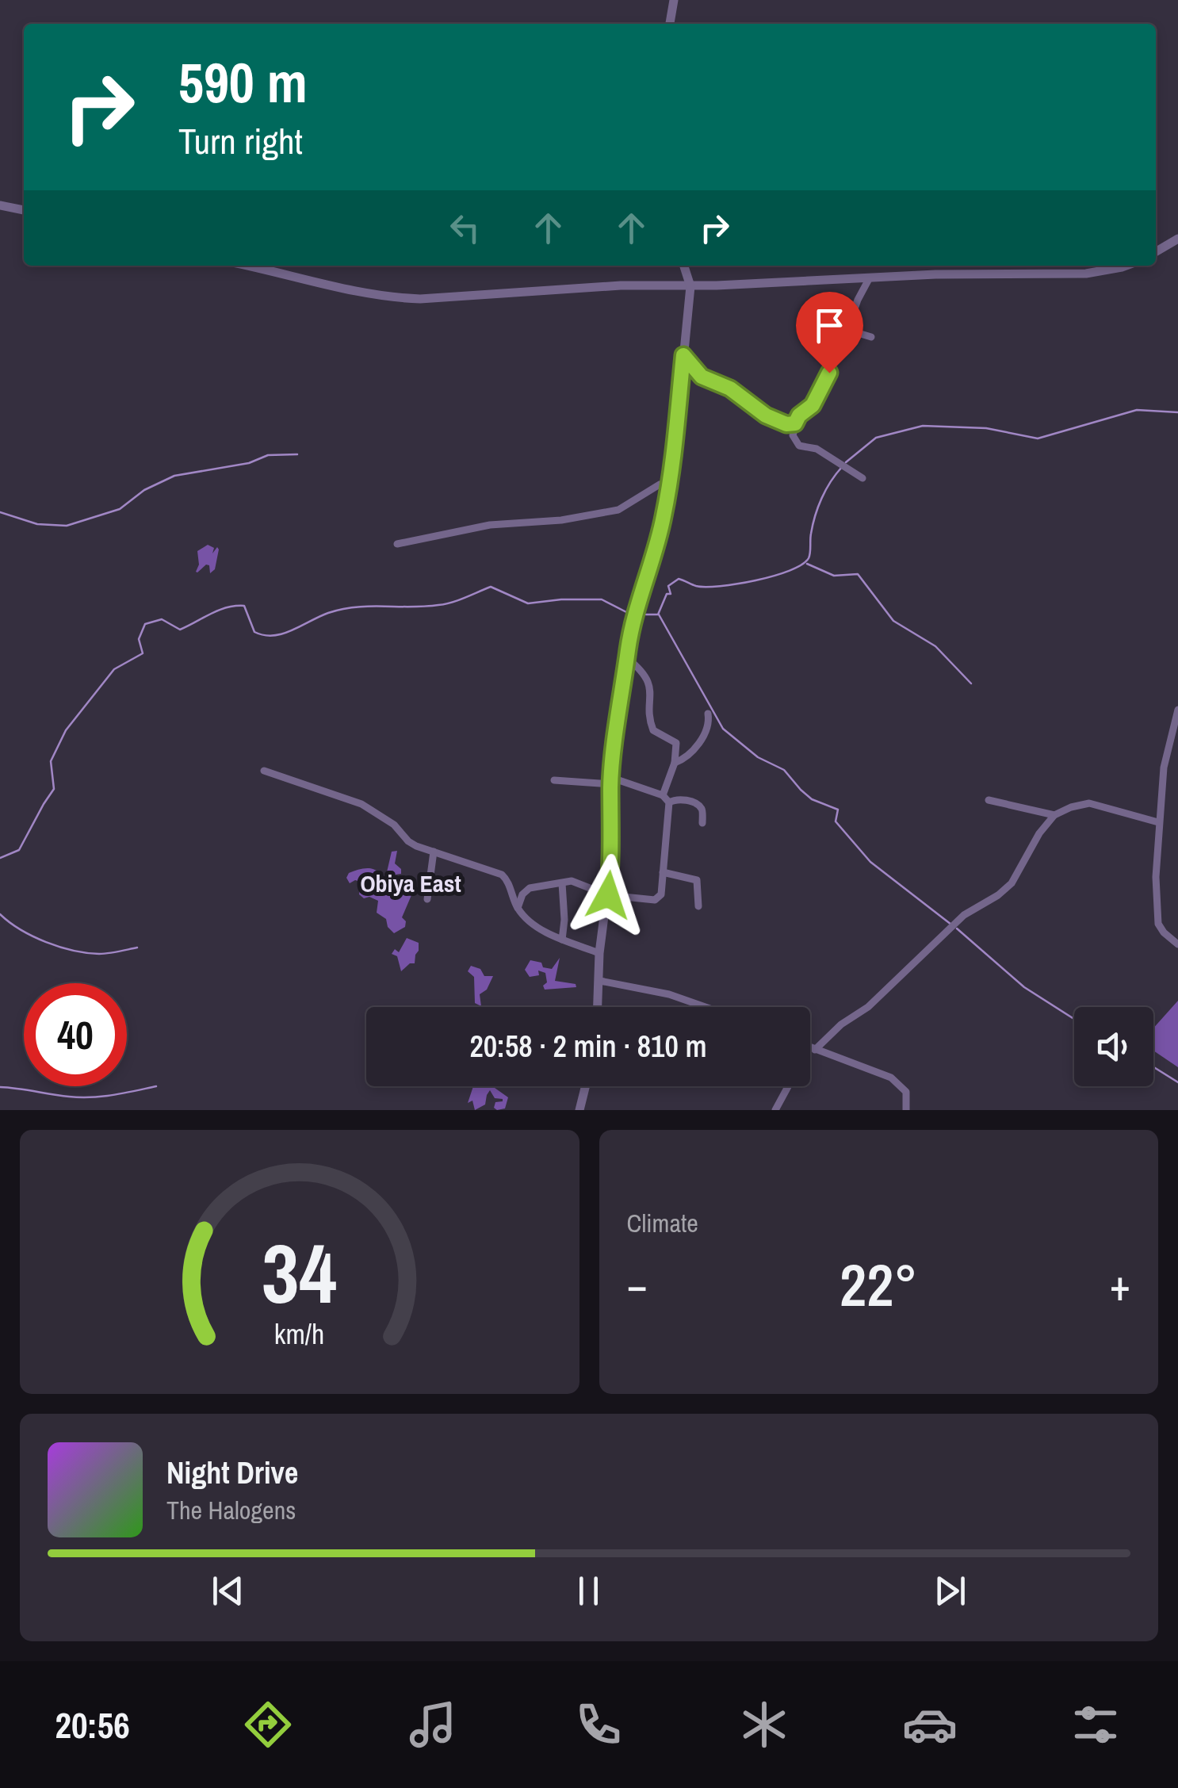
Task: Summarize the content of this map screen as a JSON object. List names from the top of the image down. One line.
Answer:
{"districts":["Obiya East"],"page":{"turn":["590 m","Turn right"],"limit":"40","trip":"20:58 · 2 min · 810 m","tile":"Climate","heat":["−","22°","+"],"song":["Night Drive","The Halogens"],"tabs":"20:56","gauge":["34","km/h"]}}
